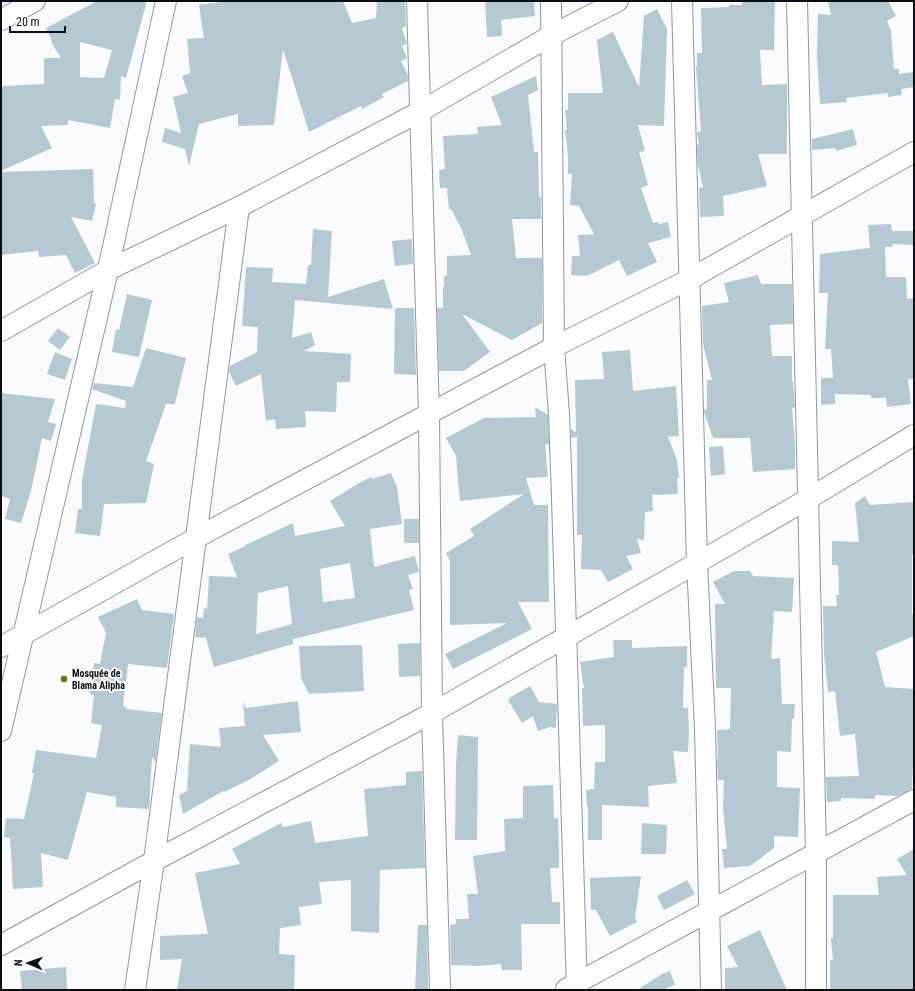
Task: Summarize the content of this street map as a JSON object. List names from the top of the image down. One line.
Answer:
{"places":["Mosquée de Blama Alipha"],"scale_bar":"20 m","north":"left"}
